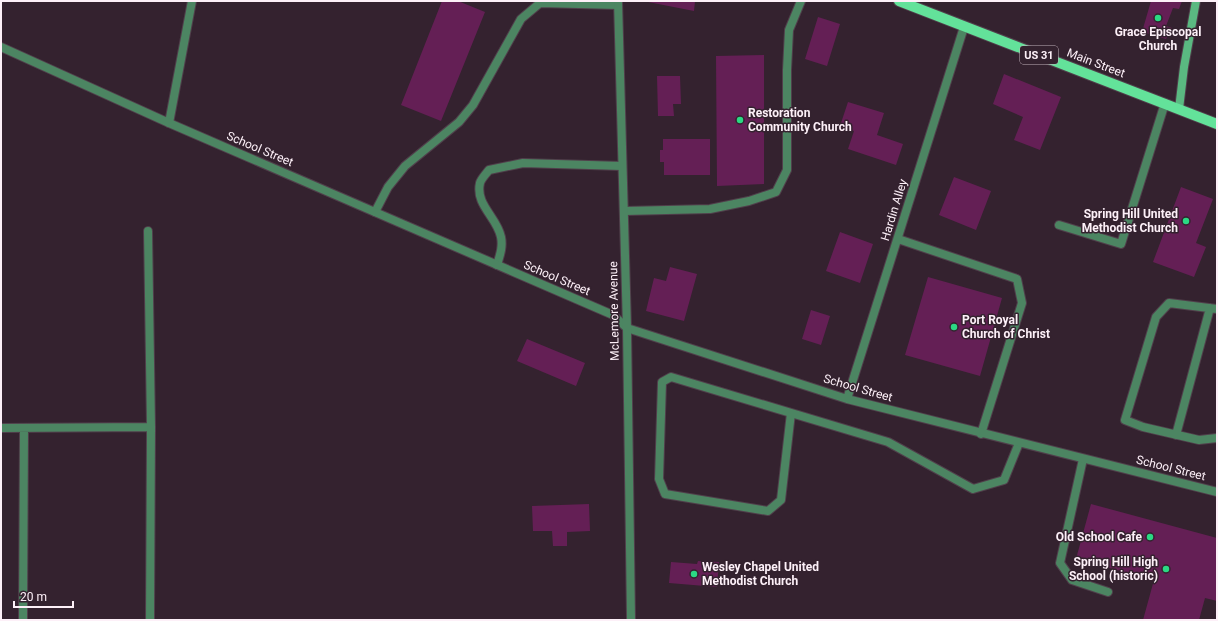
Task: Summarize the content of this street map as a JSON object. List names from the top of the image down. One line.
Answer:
{"streets":{"main road":["US 31","Main Street"],"street":["School Street","Hardin Alley","McLemore Avenue"]},"crossings":[["Main Street","Hardin Alley"],["School Street","Hardin Alley"],["School Street","McLemore Avenue"]],"places":["Grace Episcopal Church","Restoration Community Church","Spring Hill United Methodist Church","Port Royal Church of Christ","Old School Cafe","Spring Hill High School (historic)","Wesley Chapel United Methodist Church"],"scale_bar":"20 m"}
